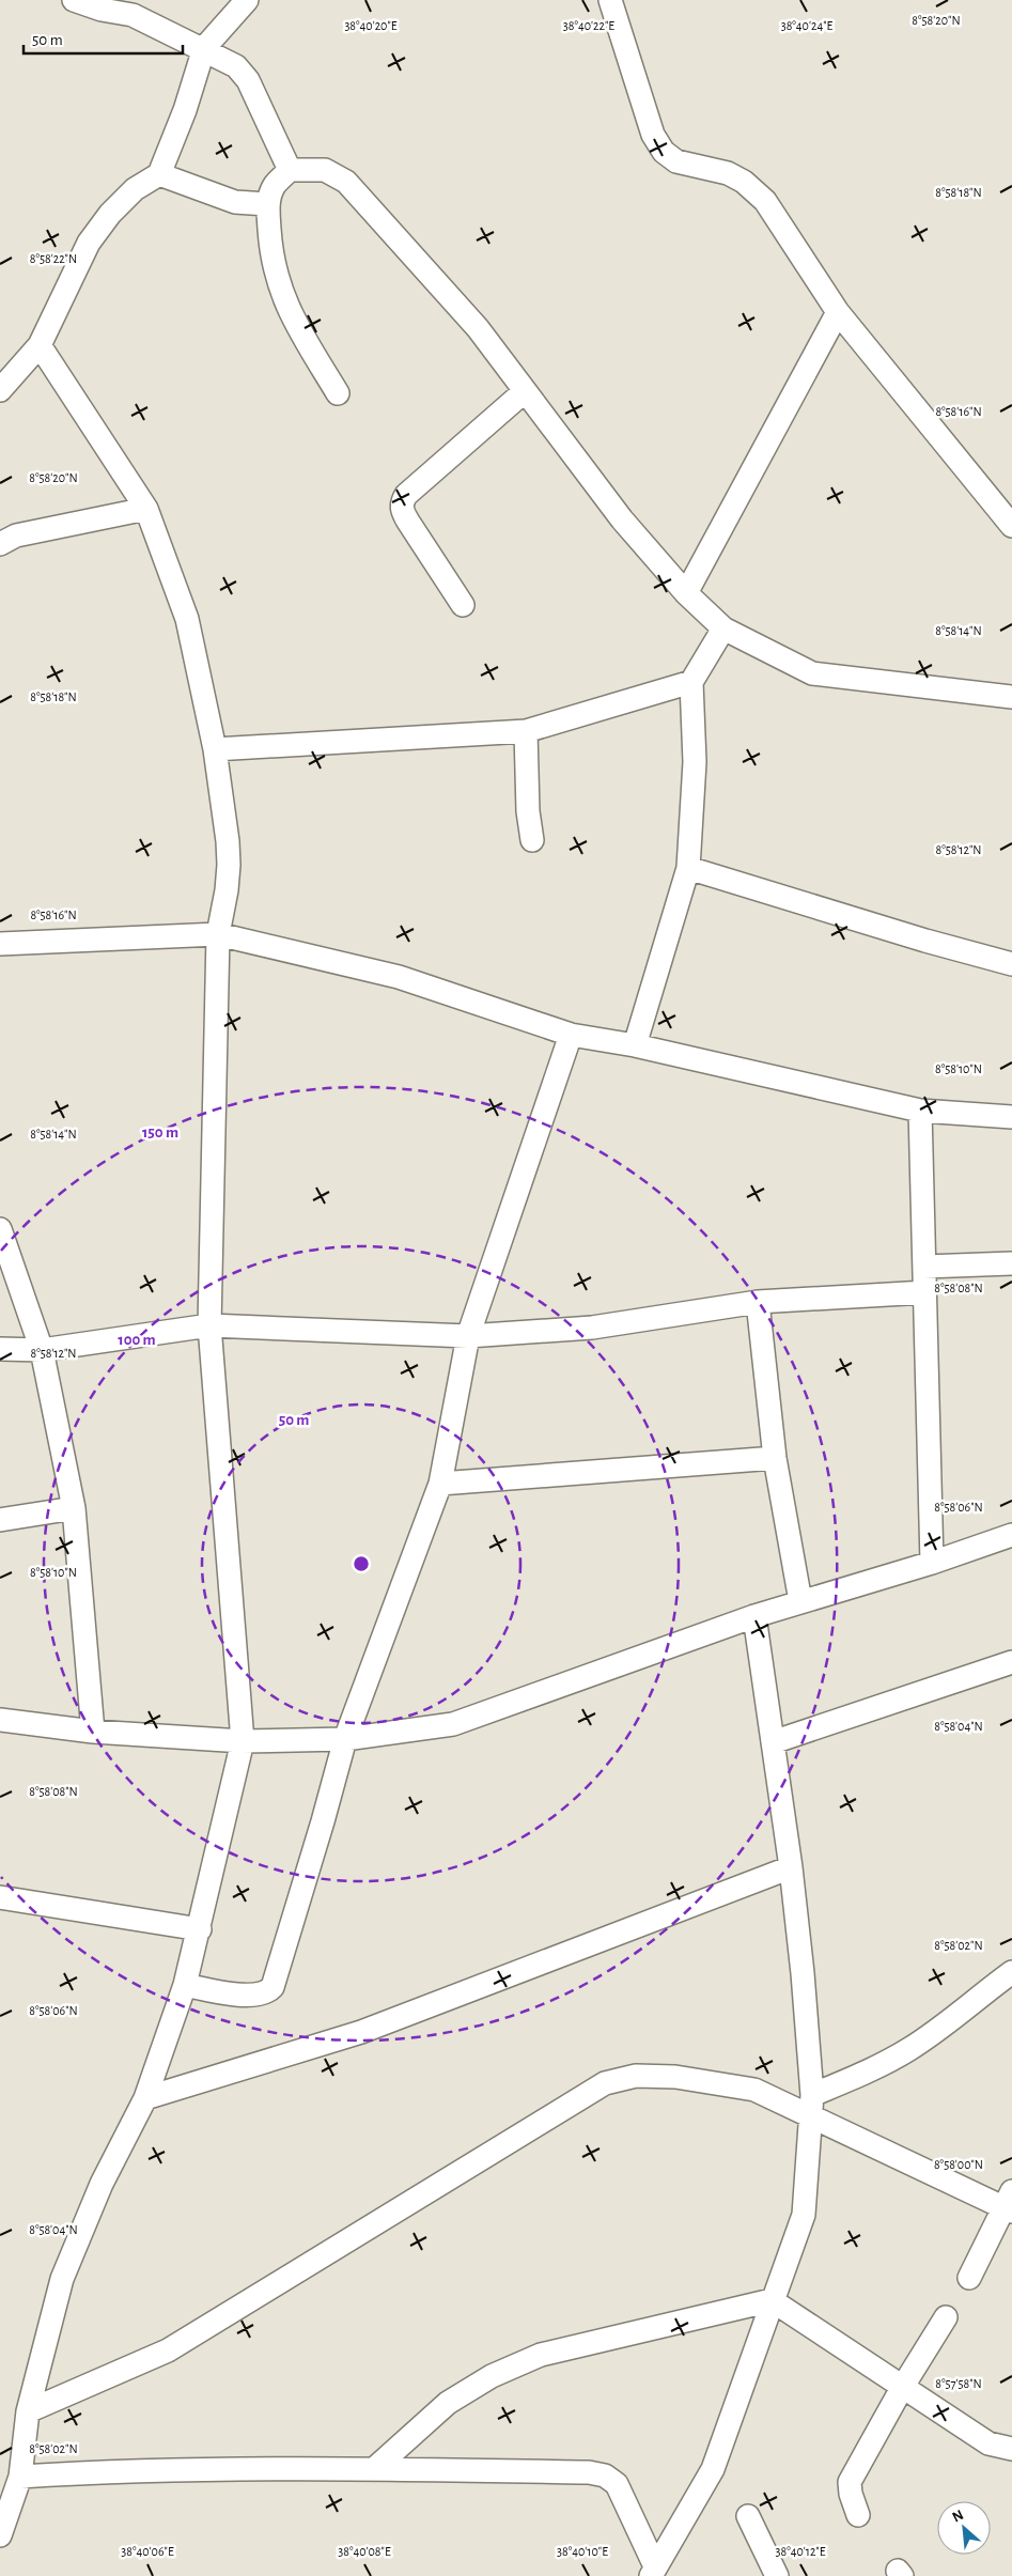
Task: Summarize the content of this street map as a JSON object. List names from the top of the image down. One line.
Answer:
{"scale_bar":"50 m","north":"top left","coordinates":["8°58'20\"N","38°40'20\"E","38°40'22\"E","38°40'24\"E","8°58'18\"N","8°58'22\"N","8°58'16\"N","8°58'14\"N","8°58'12\"N","8°58'10\"N","8°58'08\"N","8°58'06\"N","8°58'04\"N","8°58'02\"N","8°58'00\"N","8°57'58\"N","38°40'06\"E","38°40'08\"E","38°40'10\"E","38°40'12\"E"],"rings":["150 m","100 m","50 m"]}
